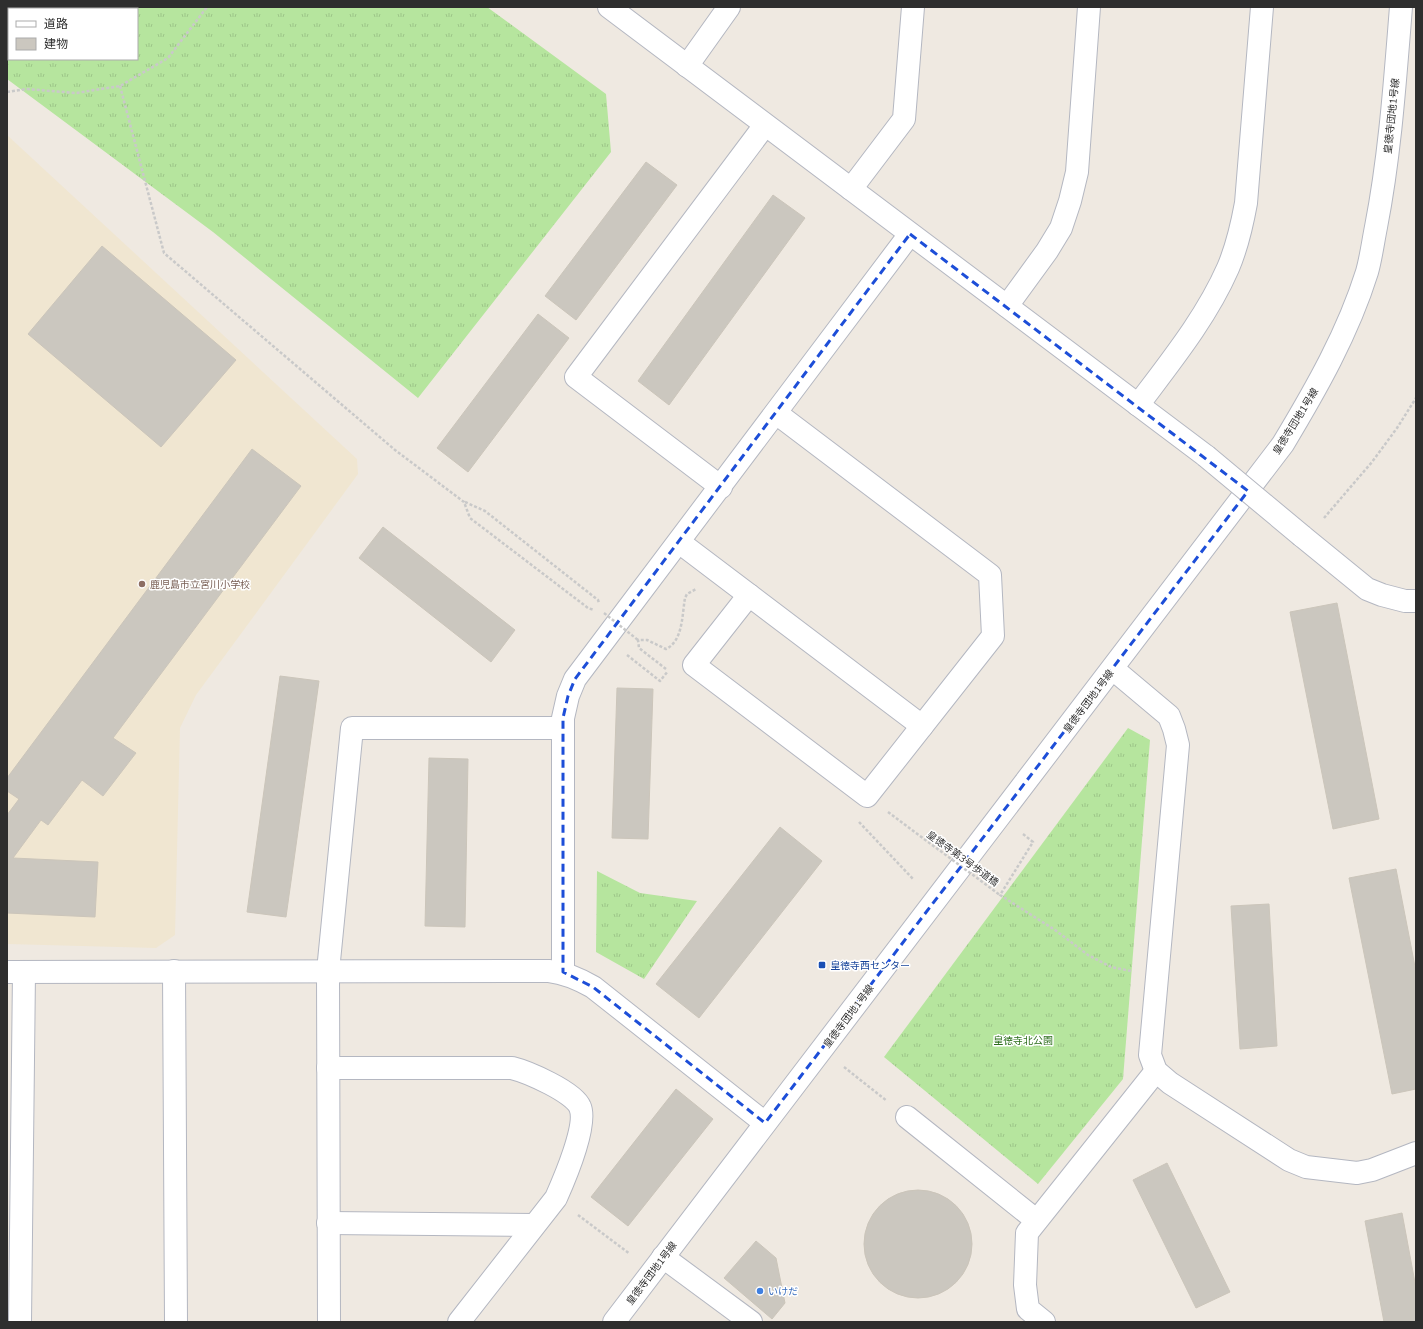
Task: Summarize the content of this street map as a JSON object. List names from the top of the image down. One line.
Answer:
{"streets":{"street":["皇徳寺団地1号線"],"path":["皇徳寺第3号歩道橋"]},"parks":["皇徳寺北公園"],"places":{"other":["鹿児島市立宮川小学校","いけだ"],"transit":["皇徳寺西センター"]},"legend":["道路","建物"]}
